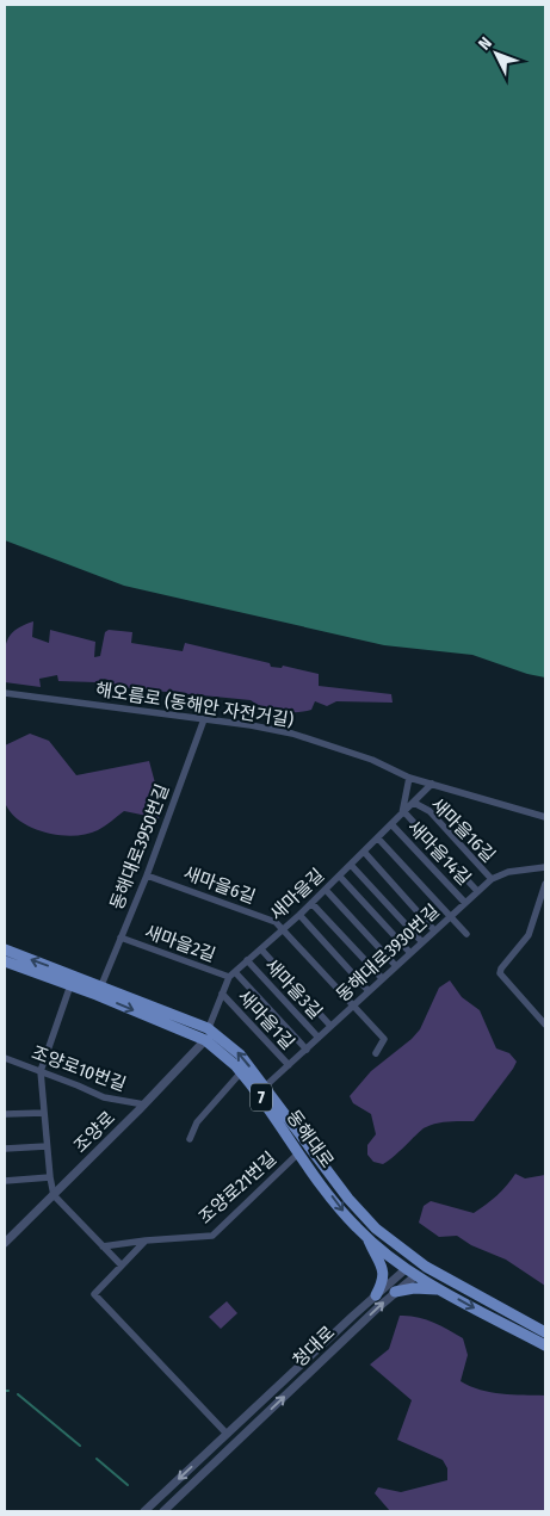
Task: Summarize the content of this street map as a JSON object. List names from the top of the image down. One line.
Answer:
{"streets":{"main road":["7","동해대로"],"street":["해오름로 (동해안 자전거길)","새마을16길","동해대로3950번길","새마을14길","새마을6길","새마을길","새마을2길","동해대로3930번길","새마을3길","새마을1길","조양로10번길","조양로","조양로21번길","청대로"]},"crossings":[["해오름로 (동해안 자전거길)","동해대로3950번길"],["해오름로 (동해안 자전거길)","새마을길"],["새마을16길","새마을길"],["새마을16길","동해대로3930번길"],["동해대로3950번길","새마을6길"],["동해대로3950번길","새마을2길"],["동해대로3950번길","동해대로"],["새마을14길","새마을길"],["새마을14길","동해대로3930번길"],["새마을6길","새마을길"],["새마을6길","동해대로3930번길"],["새마을길","새마을2길"],["새마을길","새마을3길"],["새마을길","새마을1길"],["새마을길","조양로"],["새마을길","동해대로"],["새마을2길","동해대로3930번길"],["동해대로3930번길","새마을3길"],["동해대로3930번길","새마을1길"],["동해대로3930번길","동해대로"],["조양로10번길","조양로"],["조양로","동해대로"],["동해대로","조양로21번길"],["동해대로","청대로"]],"north":"top left"}
